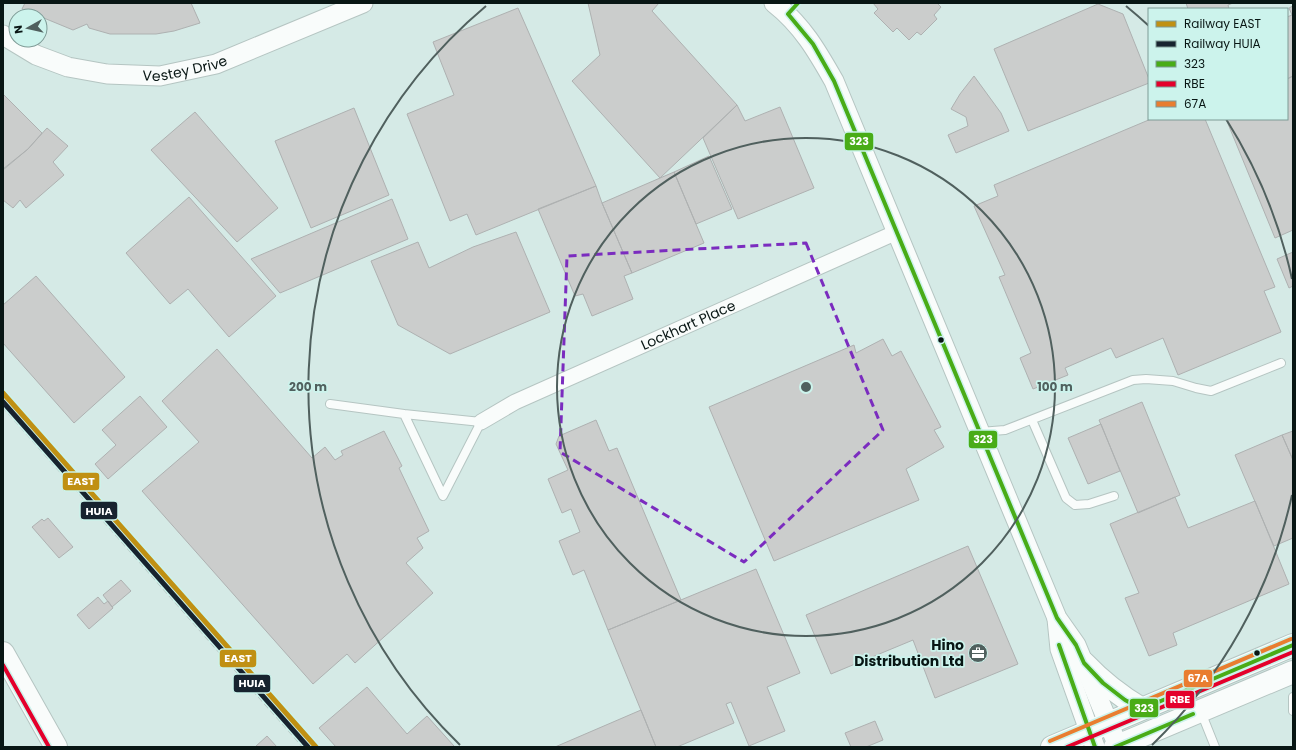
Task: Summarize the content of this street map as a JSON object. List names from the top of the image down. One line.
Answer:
{"streets":{"street":["Vestey Drive","Lockhart Place"]},"places":{"office":["Hino Distribution Ltd"]},"lines":["transit line 323","rail line EAST","rail line HUIA","transit line 67A","transit line RBE"],"legend":["Railway EAST","Railway HUIA","323","RBE","67A"],"north":"left","rings":["100 m","200 m"]}
